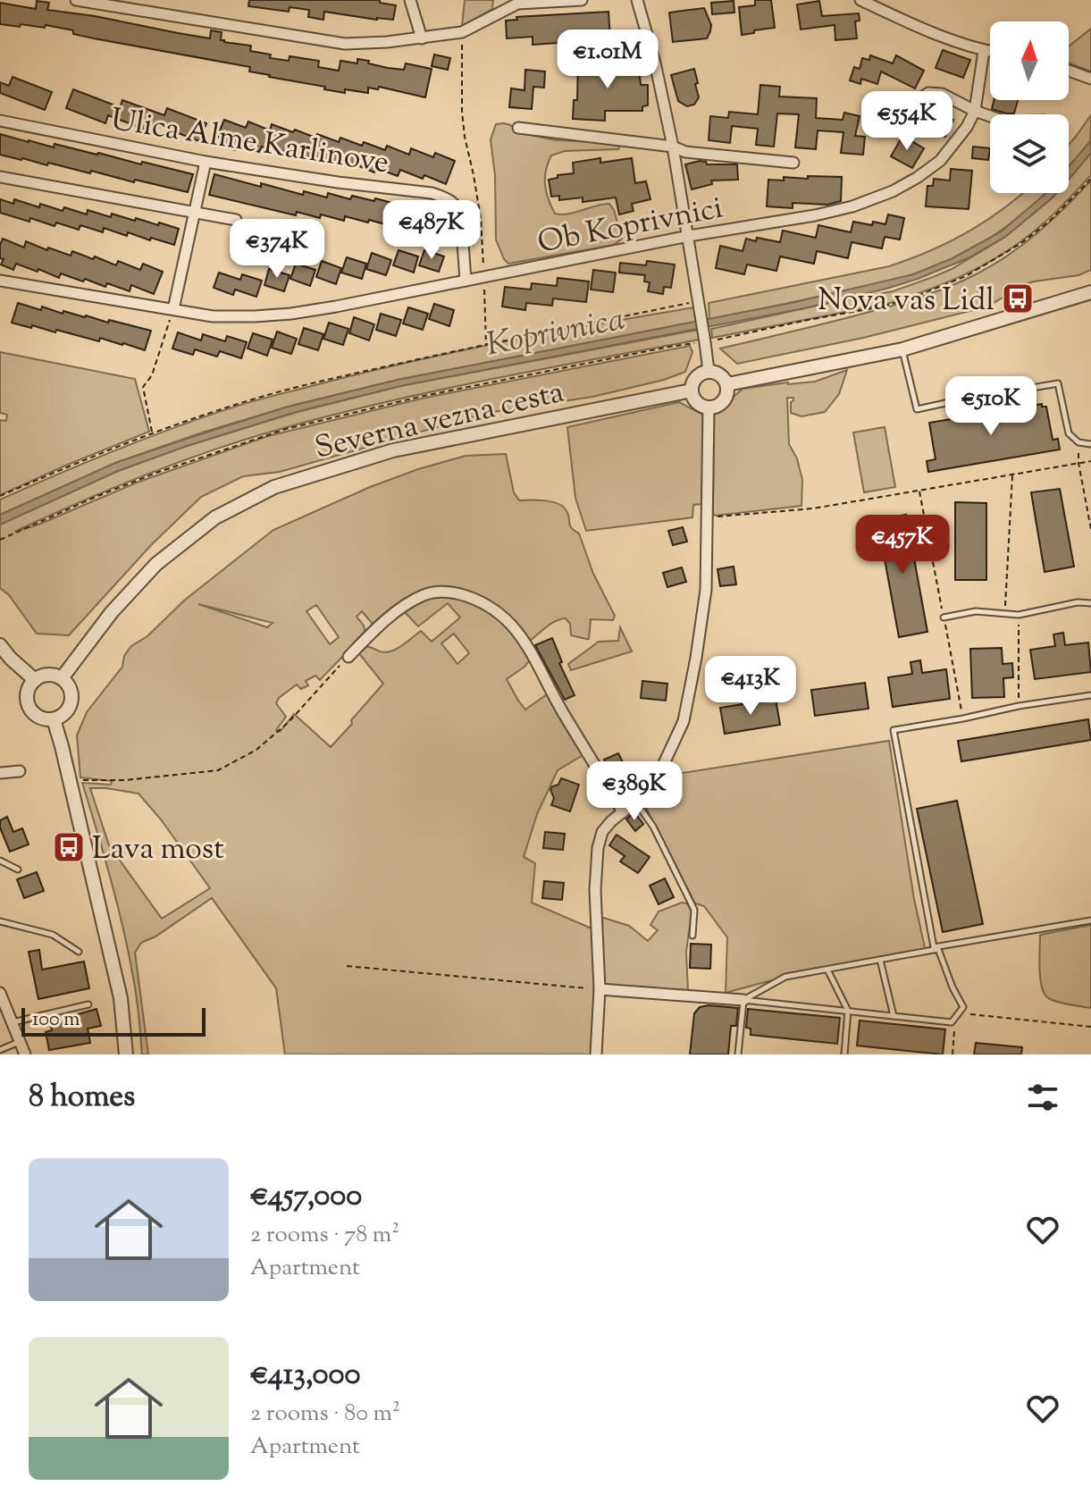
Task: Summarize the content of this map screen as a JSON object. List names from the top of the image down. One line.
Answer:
{"streets":{"street":["Ulica Alme Karlinove","Ob Koprivnici","Severna vezna cesta"]},"crossings":[["Ulica Alme Karlinove","Ob Koprivnici"]],"water":["Koprivnica"],"places":{"bus stop":["Nova vas Lidl","Lava most"]},"scale_bar":"100 m","north":"top","page":{"price":["€1.01M","€554K","€487K","€374K","€510K","€457K","€413K","€389K"],"scale":"100 m","heading":"8 homes","list":[{"name":"€457,000","note":"2 rooms · 78 m² · Apartment"},{"name":"€413,000","note":"2 rooms · 80 m² · Apartment"}]}}
